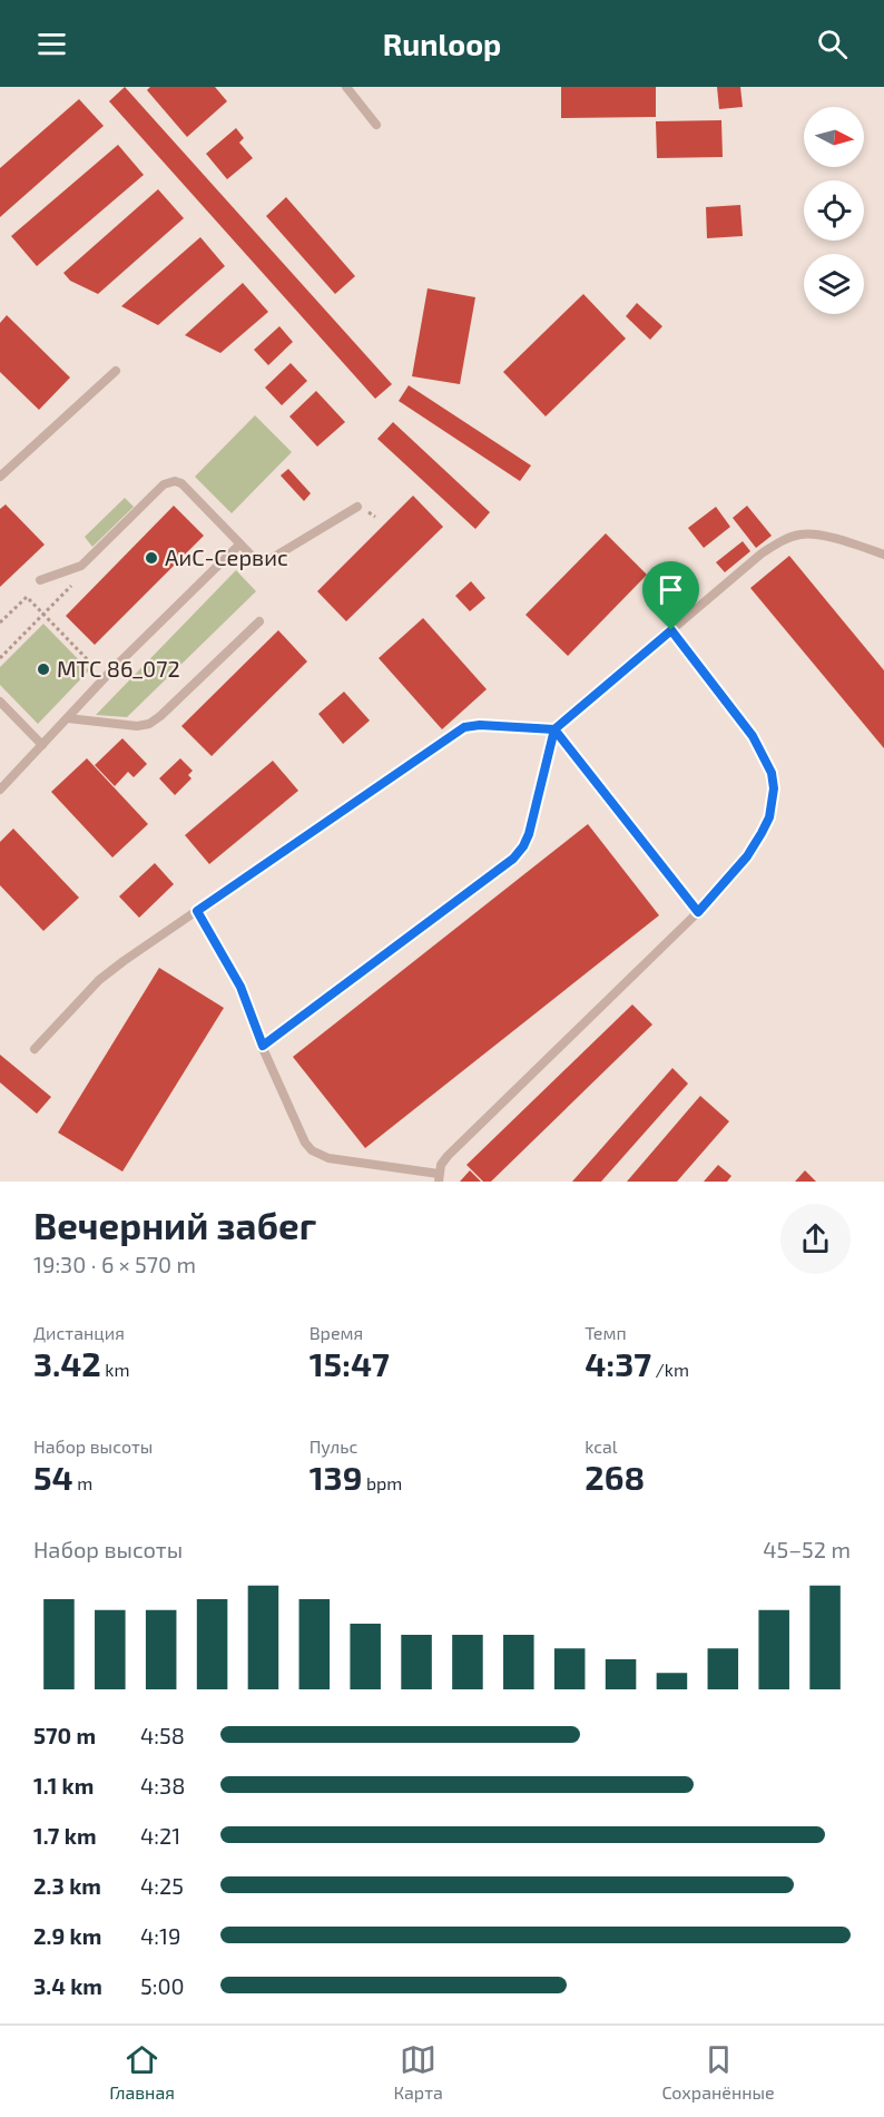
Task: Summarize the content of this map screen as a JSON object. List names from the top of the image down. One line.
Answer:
{"places":["АиС-Сервис","МТС 86_072"],"north":"right","page":{"header":"Runloop","heading":["Вечерний забег","19:30 · 6 × 570 m"],"stats":[["Дистанция","3.42 km"],["Время","15:47"],["Темп","4:37 /km"],["Набор высоты","54 m"],["Пульс","139 bpm"],["kcal","268"]],"chart":["Набор высоты","45–52 m"],"list":[{"name":"570 m","note":"4:58"},{"name":"1.1 km","note":"4:38"},{"name":"1.7 km","note":"4:21"},{"name":"2.3 km","note":"4:25"},{"name":"2.9 km","note":"4:19"},{"name":"3.4 km","note":"5:00"}],"tabs":["Главная","Карта","Сохранённые"]}}
